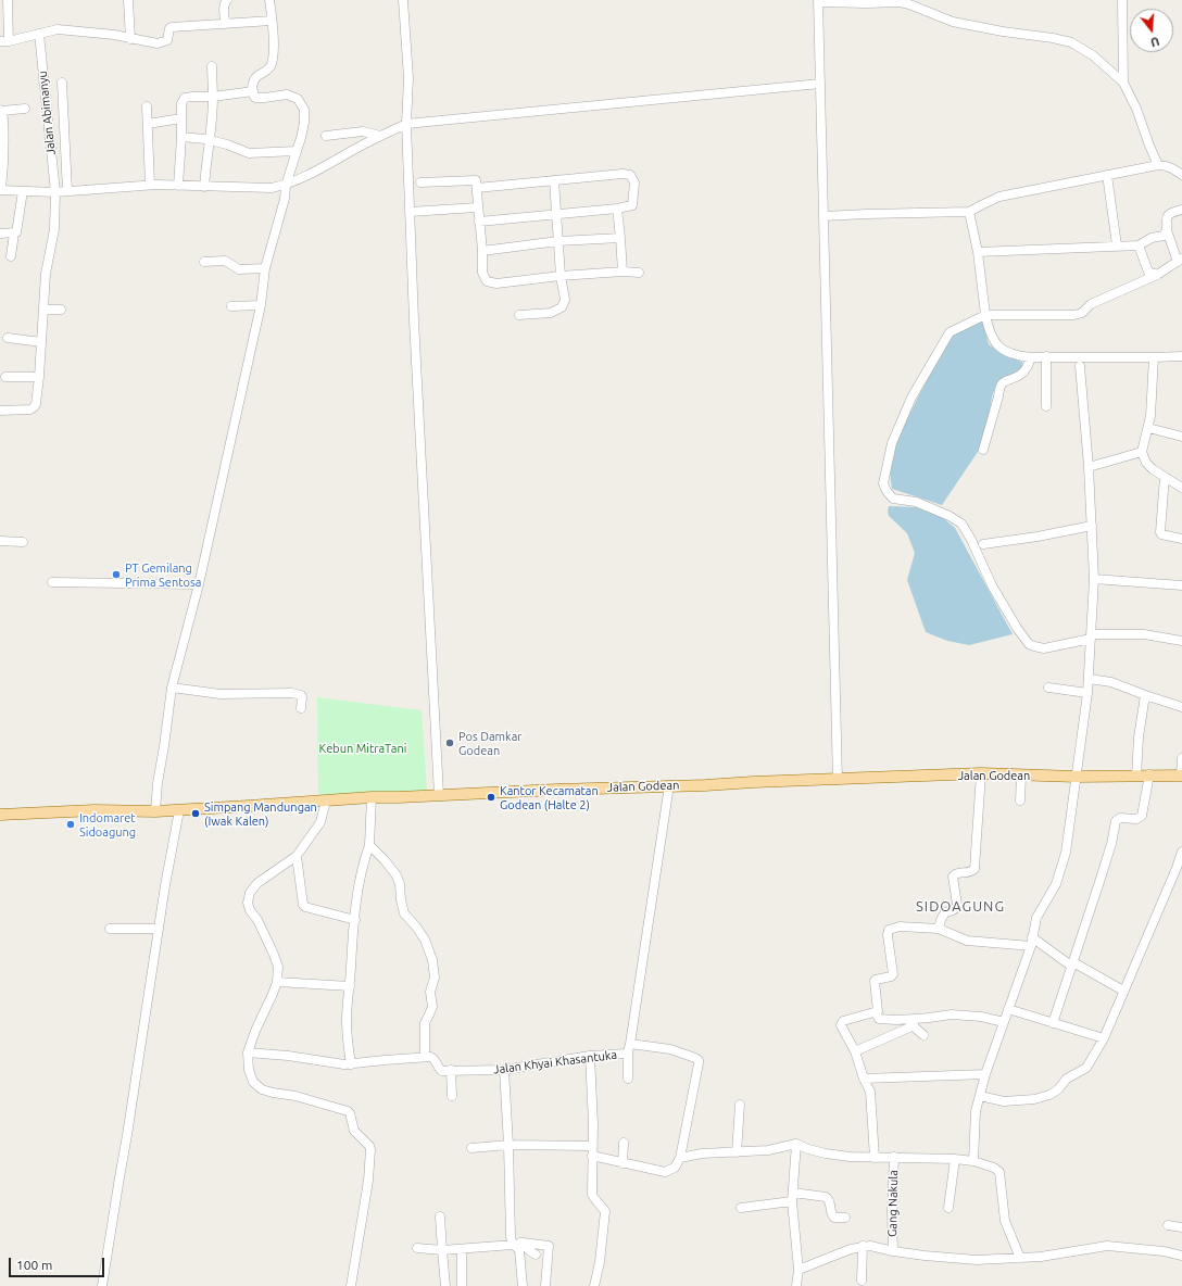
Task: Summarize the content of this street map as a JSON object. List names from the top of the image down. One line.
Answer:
{"streets":{"main road":["Jalan Godean"],"street":["Jalan Abimanyu","Jalan Khyai Khasantuka","Gang Nakula"]},"crossings":[["Jalan Godean","Jalan Khyai Khasantuka"]],"districts":["SIDOAGUNG"],"parks":["Kebun MitraTani"],"places":["PT Gemilang Prima Sentosa","Pos Damkar Godean","Kantor Kecamatan Godean (Halte 2)","Simpang Mandungan (Iwak Kalen)","Indomaret Sidoagung"],"scale_bar":"100 m","north":"bottom"}
